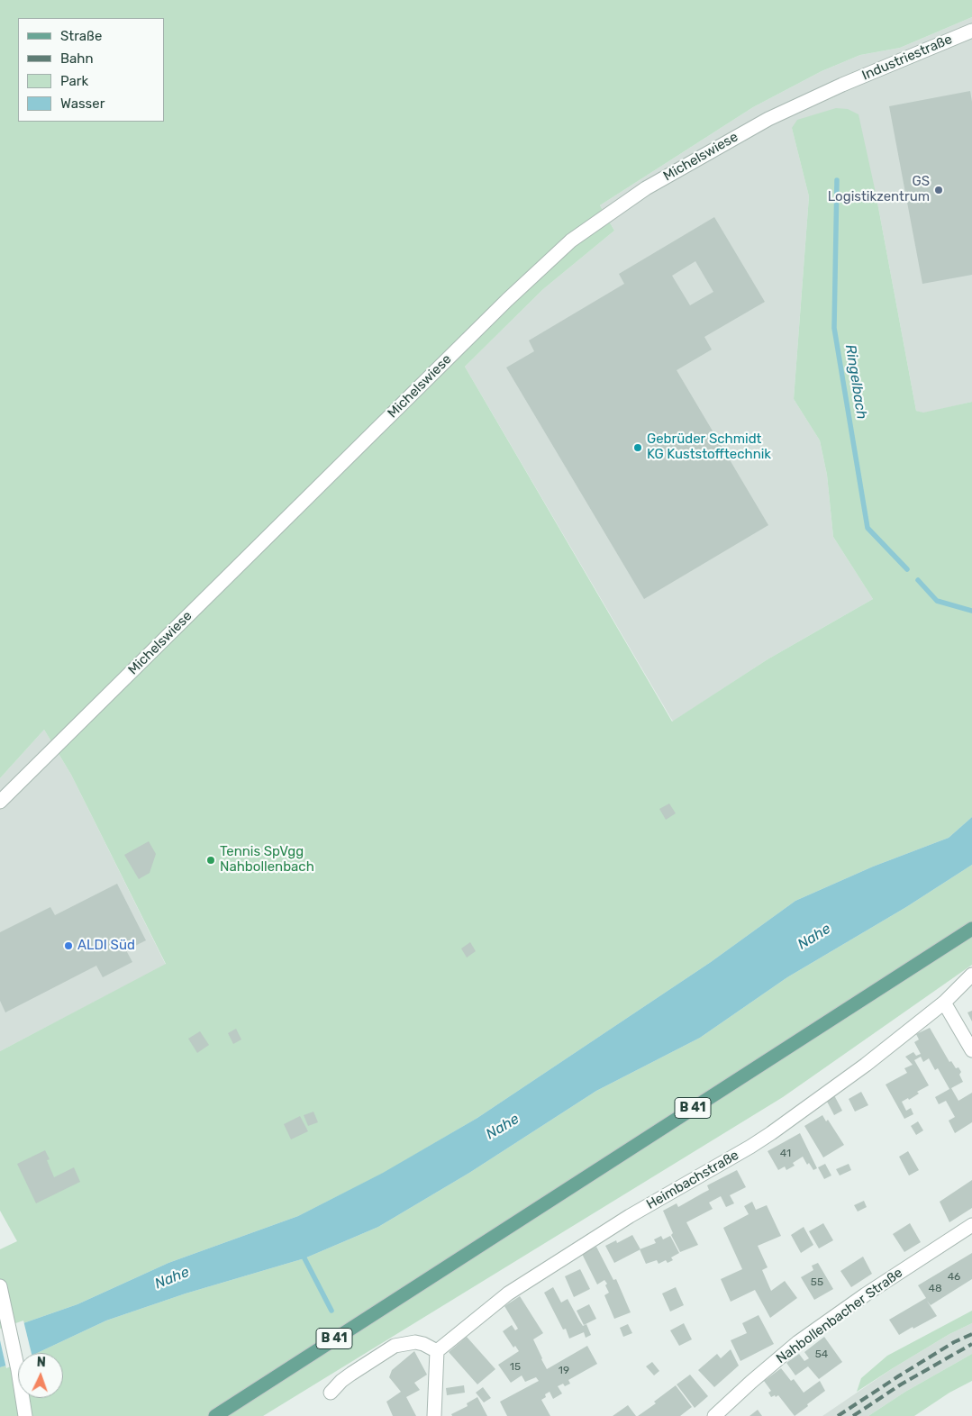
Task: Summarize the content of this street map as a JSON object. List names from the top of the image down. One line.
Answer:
{"streets":{"main road":["B 41"],"street":["Industriestraße","Michelswiese","Heimbachstraße","Nahbollenbacher Straße"]},"crossings":[["Industriestraße","Michelswiese"]],"water":["Ringelbach","Nahe"],"places":["GS Logistikzentrum","Gebrüder Schmidt KG Kuststofftechnik","Tennis SpVgg Nahbollenbach","ALDI Süd"],"house_numbers":["41","46","55","48","54","15","19"],"legend":["Straße","Bahn","Park","Wasser"],"north":"top"}
